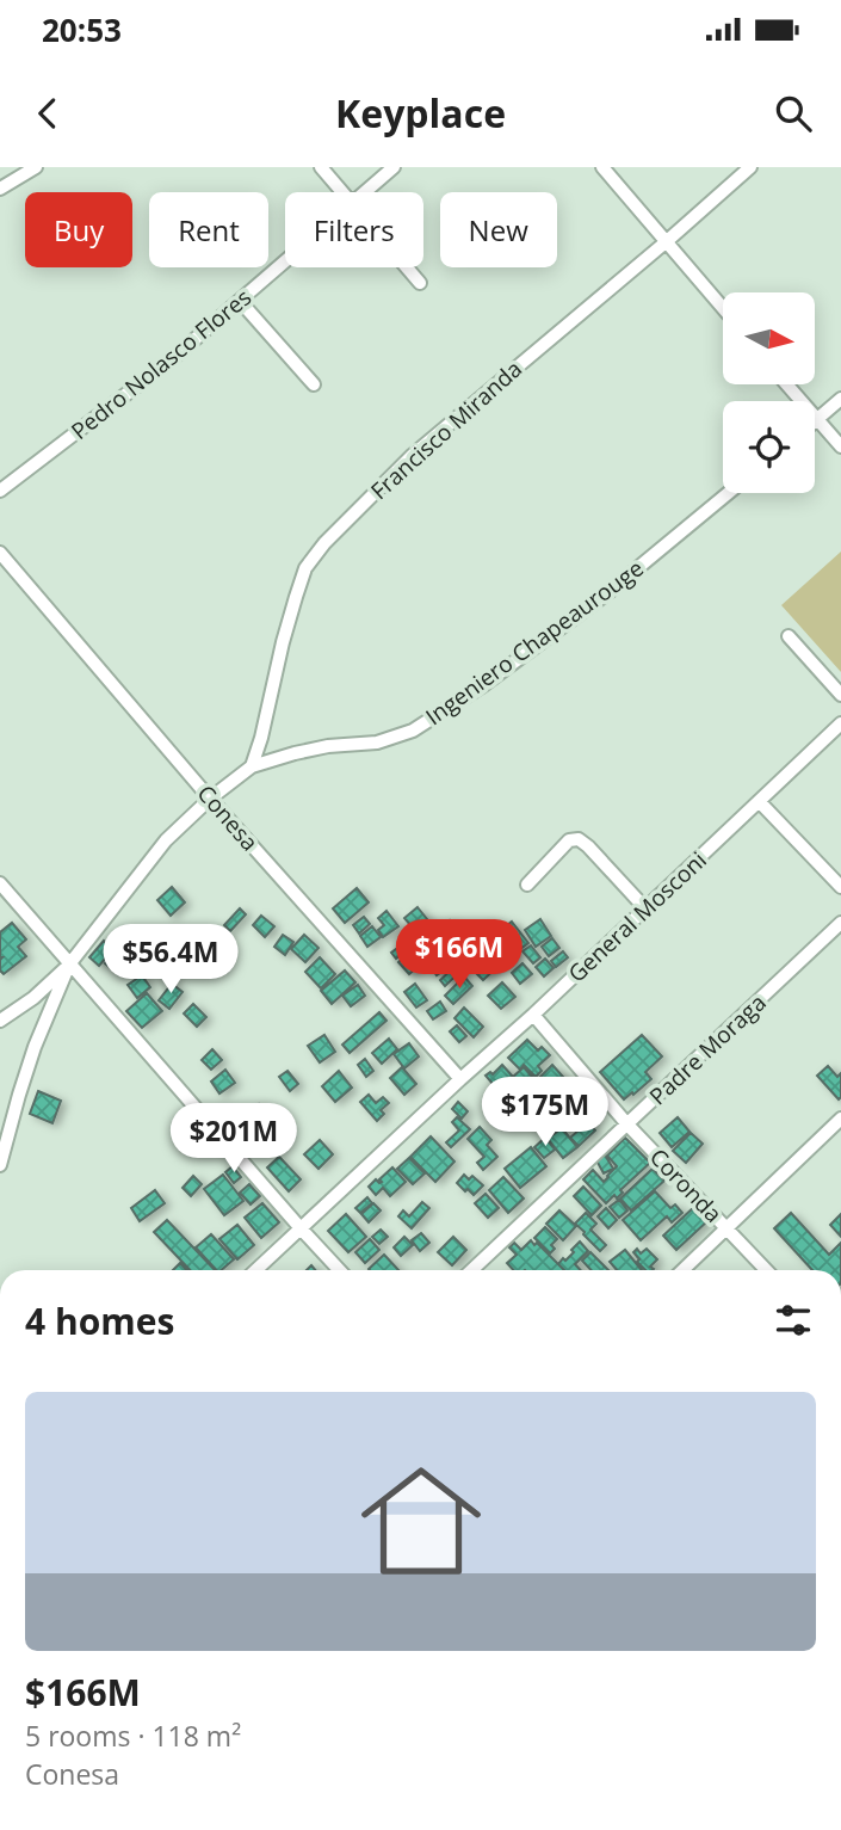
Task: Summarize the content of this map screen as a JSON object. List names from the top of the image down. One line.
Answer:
{"streets":{"street":["Pedro Nolasco Flores","Francisco Miranda","Ingeniero Chapeaurouge","Conesa","General Mosconi","Padre Moraga","Coronda"]},"crossings":[["Francisco Miranda","Ingeniero Chapeaurouge"],["Ingeniero Chapeaurouge","Conesa"],["Conesa","General Mosconi"],["General Mosconi","Coronda"],["Padre Moraga","Coronda"]],"north":"right","page":{"status":"20:53","header":"Keyplace","chip":["Buy","Rent","Filters","New"],"price":["$166M","$56.4M","$175M","$201M"],"heading":"4 homes","list":[{"name":"$166M","note":"5 rooms · 118 m² · Conesa"}]}}
